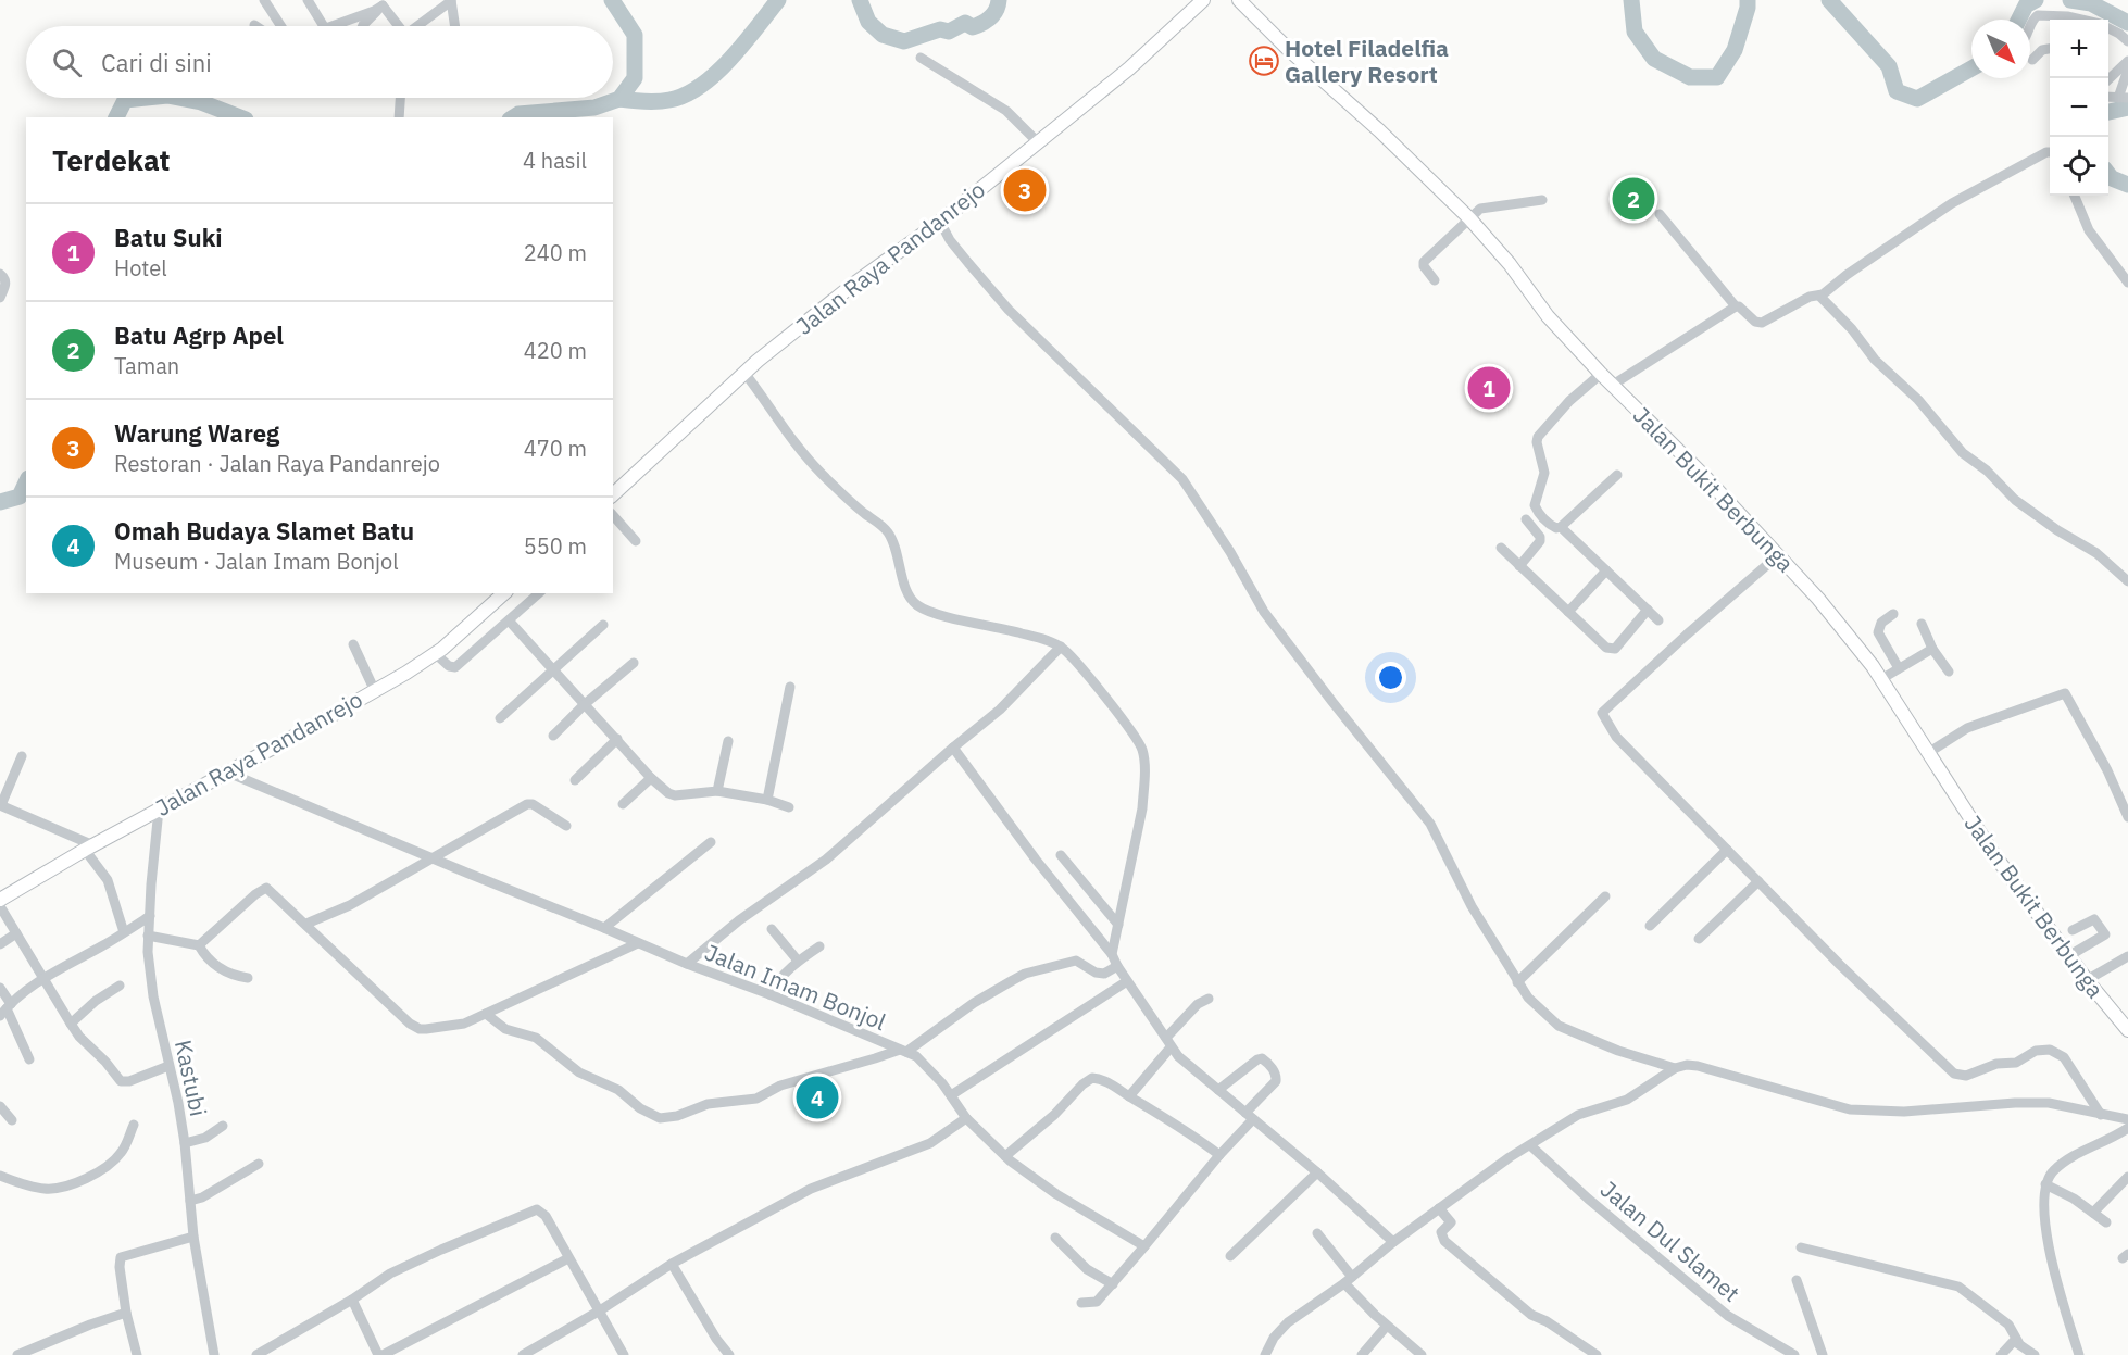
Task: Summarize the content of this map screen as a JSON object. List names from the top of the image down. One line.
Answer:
{"streets":{"main road":["Jalan Raya Pandanrejo","Jalan Bukit Berbunga"],"street":["Jalan Imam Bonjol","Kastubi","Jalan Dul Slamet"]},"crossings":[["Jalan Raya Pandanrejo","Jalan Imam Bonjol"],["Jalan Raya Pandanrejo","Kastubi"]],"places":{"hotel":["Hotel Filadelfia Gallery Resort"]},"north":"bottom right","page":{"map_buttons":["+","−"],"search":"Cari di sini","heading":["Terdekat","4 hasil"],"pins":["3","2","1","4"],"list":[{"mark":"1","name":"Batu Suki","note":"Hotel","value":"240 m"},{"mark":"2","name":"Batu Agrp Apel","note":"Taman","value":"420 m"},{"mark":"3","name":"Warung Wareg","note":"Restoran · Jalan Raya Pandanrejo","value":"470 m"},{"mark":"4","name":"Omah Budaya Slamet Batu","note":"Museum · Jalan Imam Bonjol","value":"550 m"}]}}
